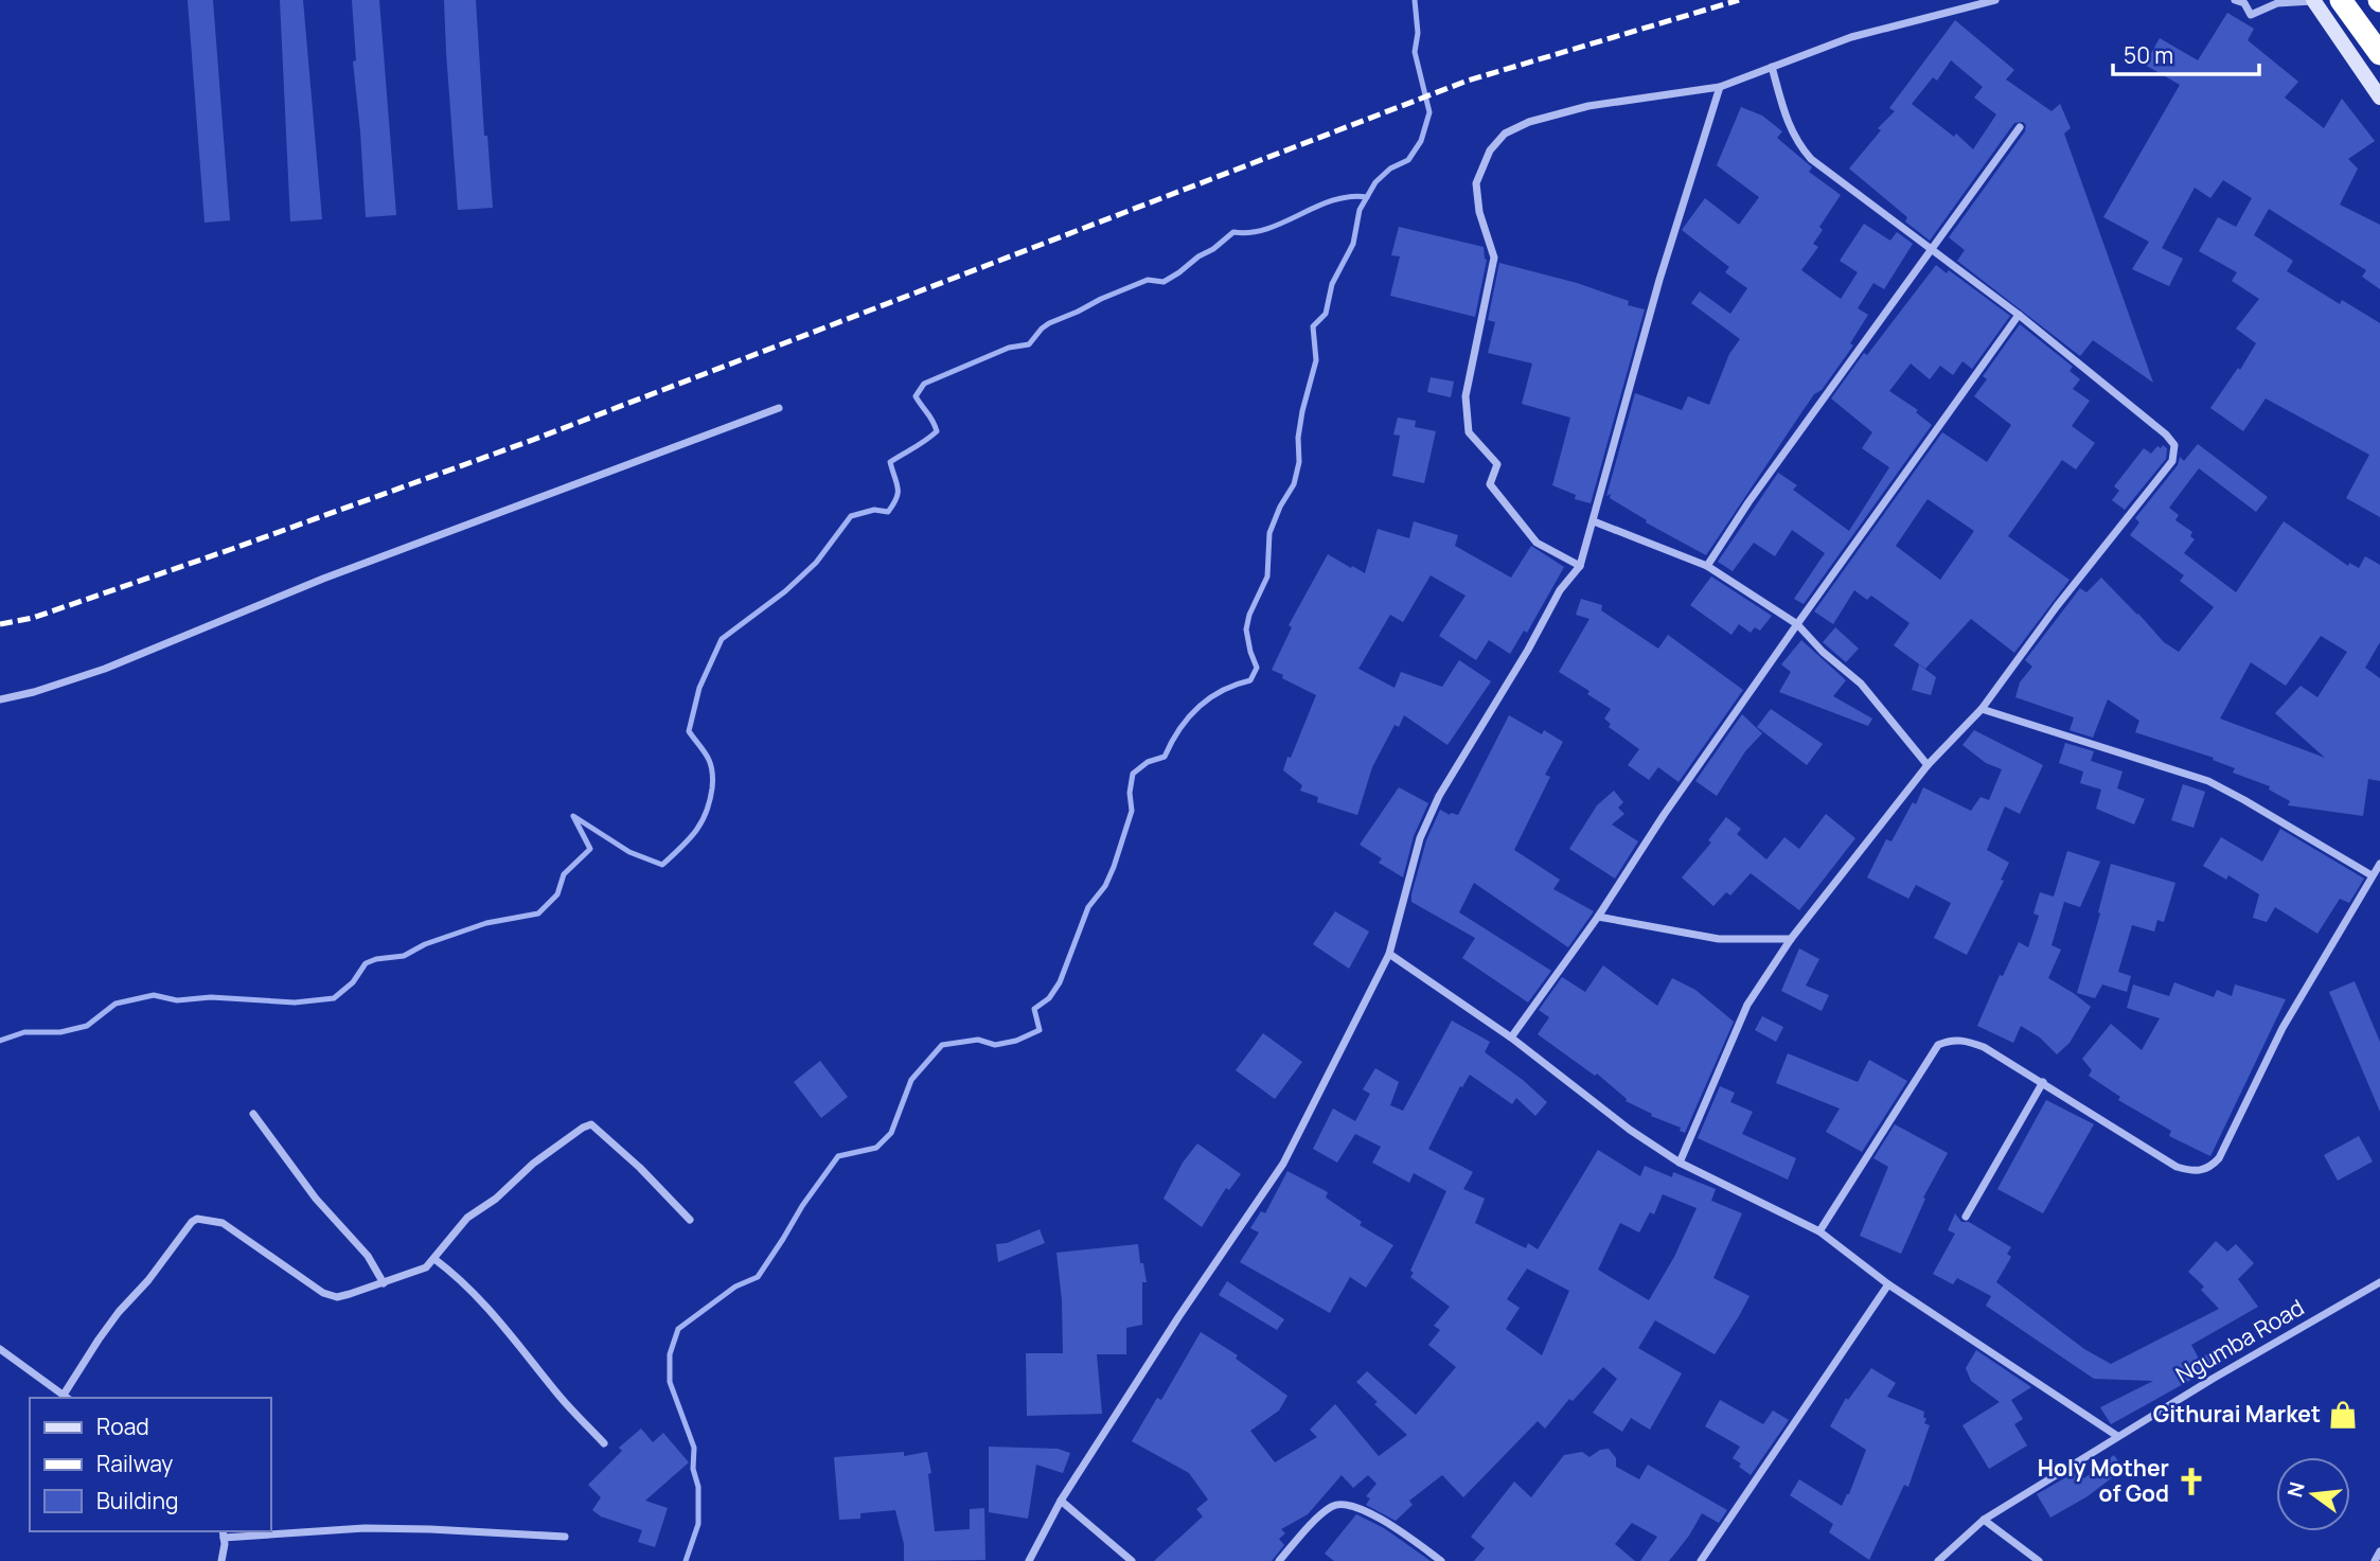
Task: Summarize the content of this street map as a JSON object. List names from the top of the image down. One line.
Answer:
{"streets":{"street":["Ngumba Road"]},"places":{"shop":["Githurai Market"],"church":["Holy Mother of God"]},"legend":["Road","Railway","Building"],"scale_bar":"50 m","north":"left"}
